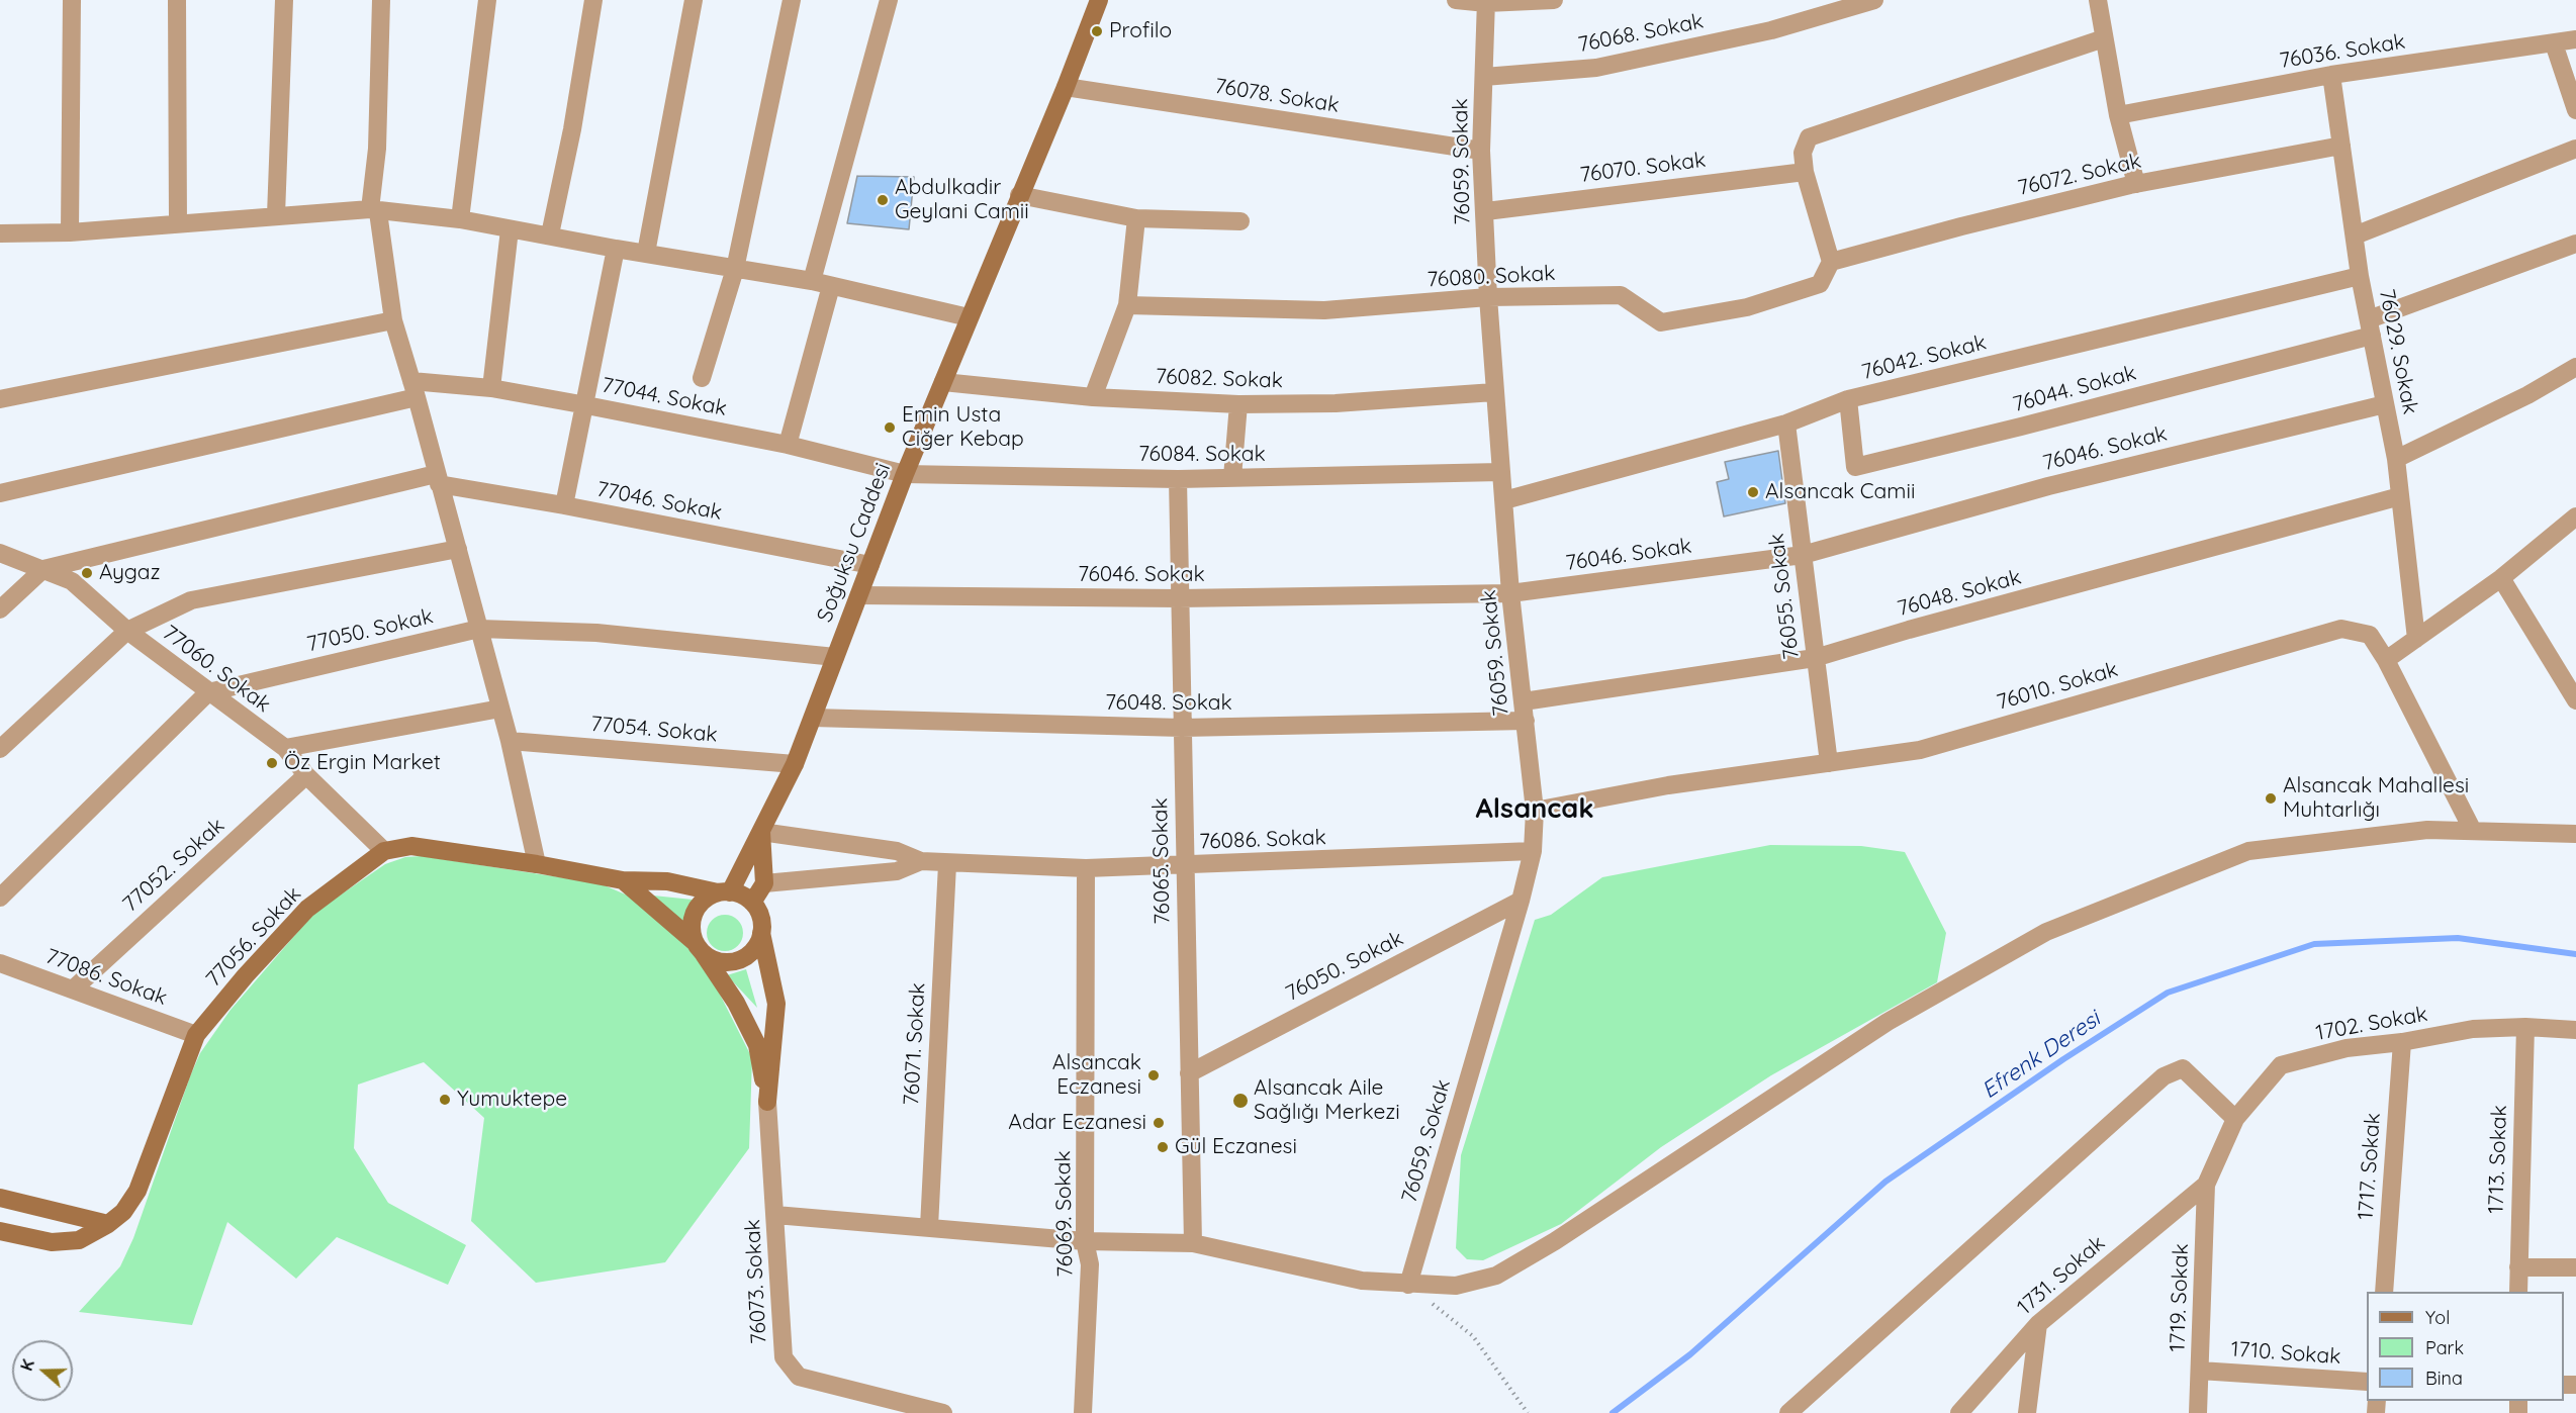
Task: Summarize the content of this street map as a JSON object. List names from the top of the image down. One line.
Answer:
{"streets":{"street":["76068. Sokak","76036. Sokak","76078. Sokak","76059. Sokak","76070. Sokak","76072. Sokak","76080. Sokak","76029. Sokak","76042. Sokak","76082. Sokak","76044. Sokak","77044. Sokak","76046. Sokak","76084. Sokak","77046. Sokak","Soğuksu Caddesi","76048. Sokak","76055. Sokak","77050. Sokak","77060. Sokak","76010. Sokak","77054. Sokak","76086. Sokak","76065. Sokak","77052. Sokak","77056. Sokak","76050. Sokak","77086. Sokak","1702. Sokak","76071. Sokak","1713. Sokak","1717. Sokak","76069. Sokak","1731. Sokak","76073. Sokak","1719. Sokak","1710. Sokak"]},"crossings":[["76068. Sokak","76059. Sokak"],["76036. Sokak","76029. Sokak"],["76078. Sokak","76059. Sokak"],["76078. Sokak","Soğuksu Caddesi"],["76059. Sokak","76070. Sokak"],["76059. Sokak","76080. Sokak"],["76059. Sokak","76042. Sokak"],["76059. Sokak","76082. Sokak"],["76059. Sokak","76046. Sokak"],["76059. Sokak","76084. Sokak"],["76059. Sokak","76048. Sokak"],["76059. Sokak","76010. Sokak"],["76059. Sokak","76086. Sokak"],["76059. Sokak","76050. Sokak"],["76072. Sokak","76080. Sokak"],["76072. Sokak","76029. Sokak"],["76029. Sokak","76042. Sokak"],["76029. Sokak","76044. Sokak"],["76029. Sokak","76046. Sokak"],["76029. Sokak","76048. Sokak"],["76042. Sokak","76044. Sokak"],["76042. Sokak","76055. Sokak"],["76082. Sokak","Soğuksu Caddesi"],["77044. Sokak","76084. Sokak"],["77044. Sokak","Soğuksu Caddesi"],["76046. Sokak","Soğuksu Caddesi"],["76046. Sokak","76055. Sokak"],["76046. Sokak","76065. Sokak"],["76084. Sokak","Soğuksu Caddesi"],["76084. Sokak","76065. Sokak"],["77046. Sokak","Soğuksu Caddesi"],["Soğuksu Caddesi","76048. Sokak"],["Soğuksu Caddesi","77050. Sokak"],["Soğuksu Caddesi","77054. Sokak"],["Soğuksu Caddesi","76086. Sokak"],["Soğuksu Caddesi","77056. Sokak"],["76048. Sokak","76055. Sokak"],["76048. Sokak","76065. Sokak"],["76055. Sokak","76010. Sokak"],["77050. Sokak","77060. Sokak"],["77060. Sokak","77052. Sokak"],["77060. Sokak","77056. Sokak"],["76086. Sokak","76065. Sokak"],["76086. Sokak","76071. Sokak"],["76086. Sokak","76069. Sokak"],["76065. Sokak","76050. Sokak"],["77052. Sokak","77086. Sokak"],["77056. Sokak","77086. Sokak"],["1702. Sokak","1713. Sokak"],["1702. Sokak","1717. Sokak"],["1702. Sokak","1731. Sokak"],["1702. Sokak","1719. Sokak"],["1731. Sokak","1719. Sokak"],["1719. Sokak","1710. Sokak"]],"districts":["Alsancak"],"water":["Efrenk Deresi"],"places":["Profilo","Abdulkadir Geylani Camii","Emin Usta Ciğer Kebap","Alsancak Camii","Aygaz","Öz Ergin Market","Alsancak Mahallesi Muhtarlığı","Alsancak Eczanesi","Yumuktepe","Alsancak Aile Sağlığı Merkezi","Adar Eczanesi","Gül Eczanesi"],"legend":["Yol","Park","Bina"],"north":"left"}
